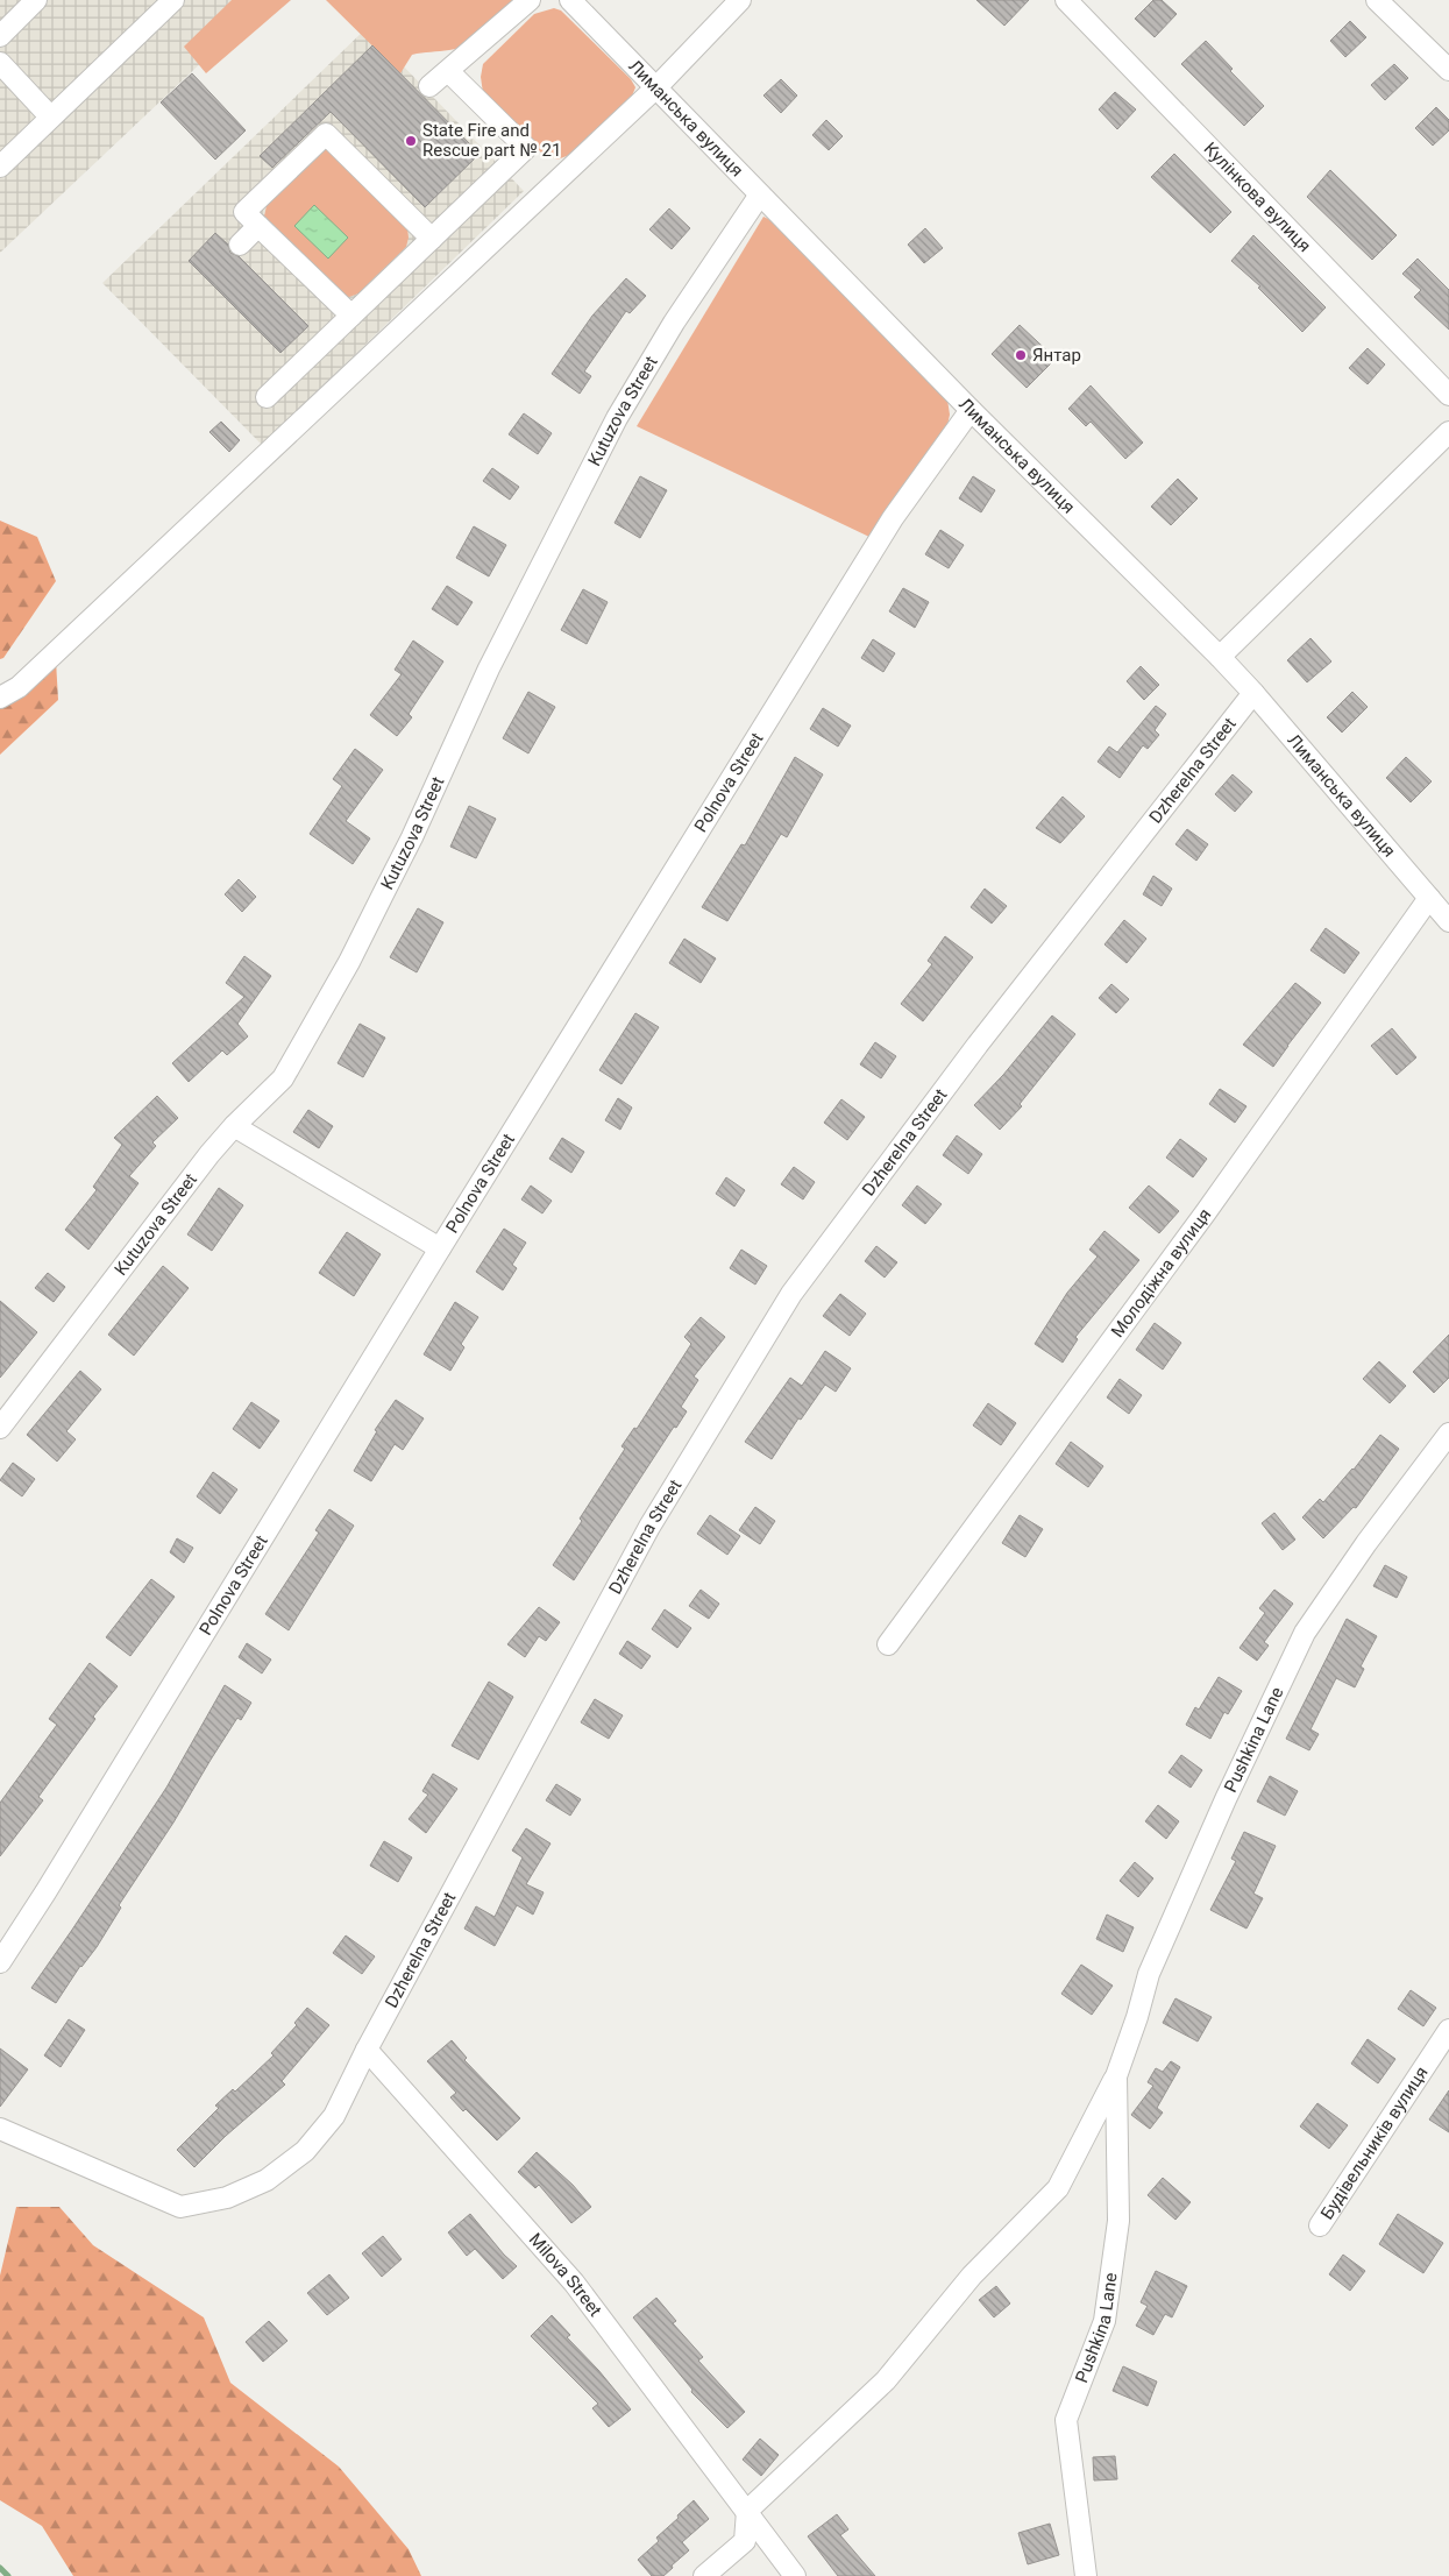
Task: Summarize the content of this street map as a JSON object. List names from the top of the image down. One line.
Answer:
{"streets":{"street":["Лиманська вулиця","Кулінкова вулиця","Kutuzova Street","Dzherelna Street","Polnova Street","Молодіжна вулиця","Pushkina Lane","Будівельників вулиця","Milova Street"]},"crossings":[["Лиманська вулиця","Kutuzova Street"],["Лиманська вулиця","Dzherelna Street"],["Лиманська вулиця","Polnova Street"],["Лиманська вулиця","Молодіжна вулиця"],["Dzherelna Street","Milova Street"],["Pushkina Lane","Milova Street"]],"places":["State Fire and Rescue part № 21","Янтар"]}
